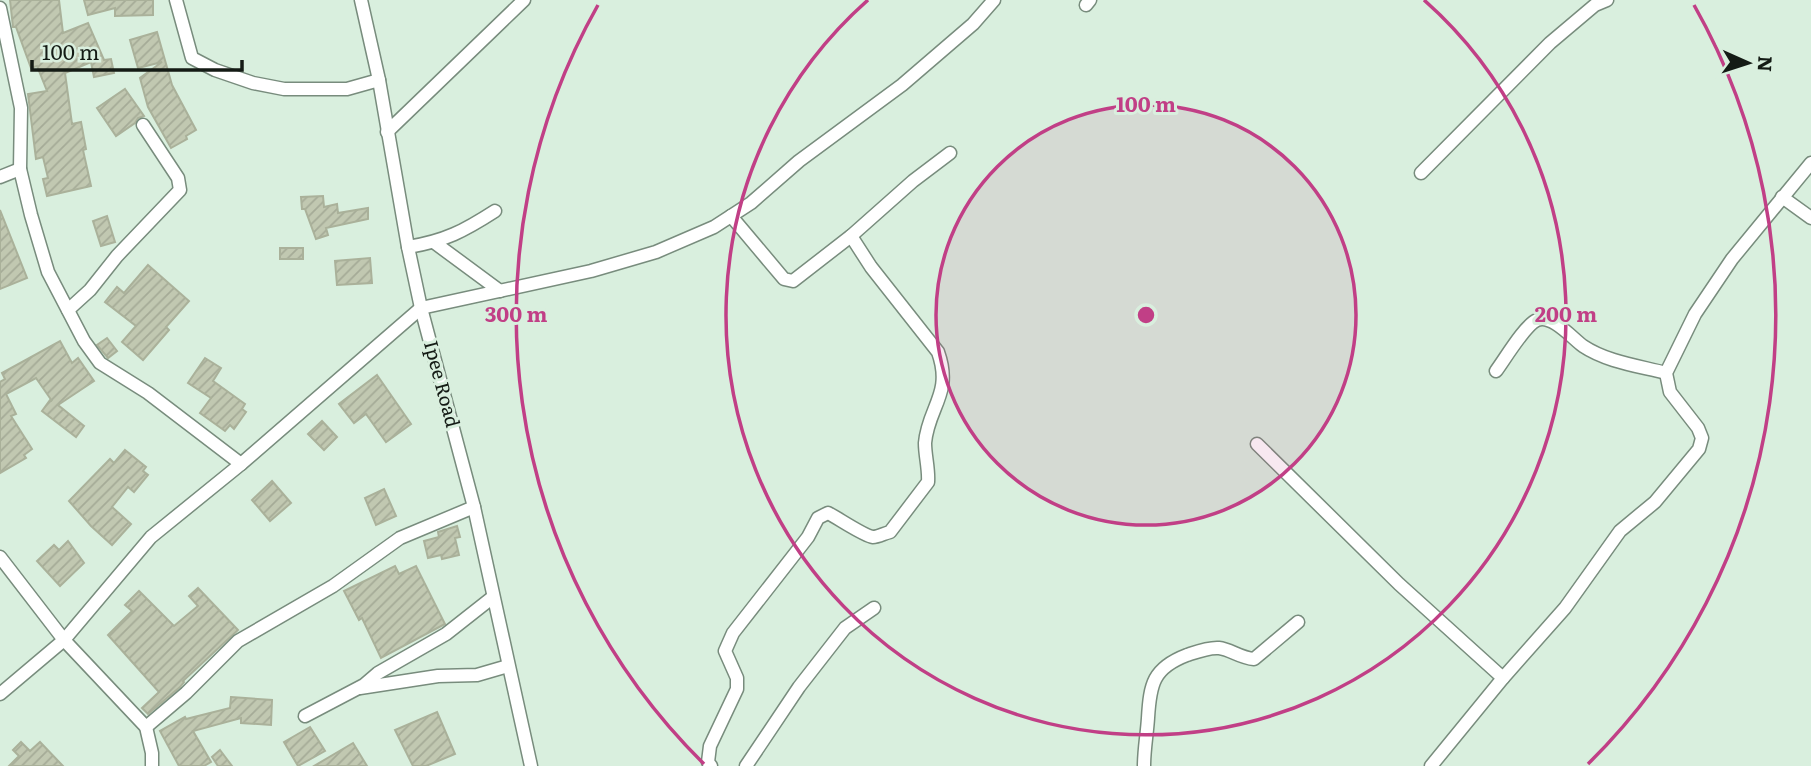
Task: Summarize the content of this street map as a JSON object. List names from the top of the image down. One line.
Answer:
{"streets":{"street":["Ipee Road"]},"scale_bar":"100 m","north":"right","rings":["100 m","200 m","300 m"]}
